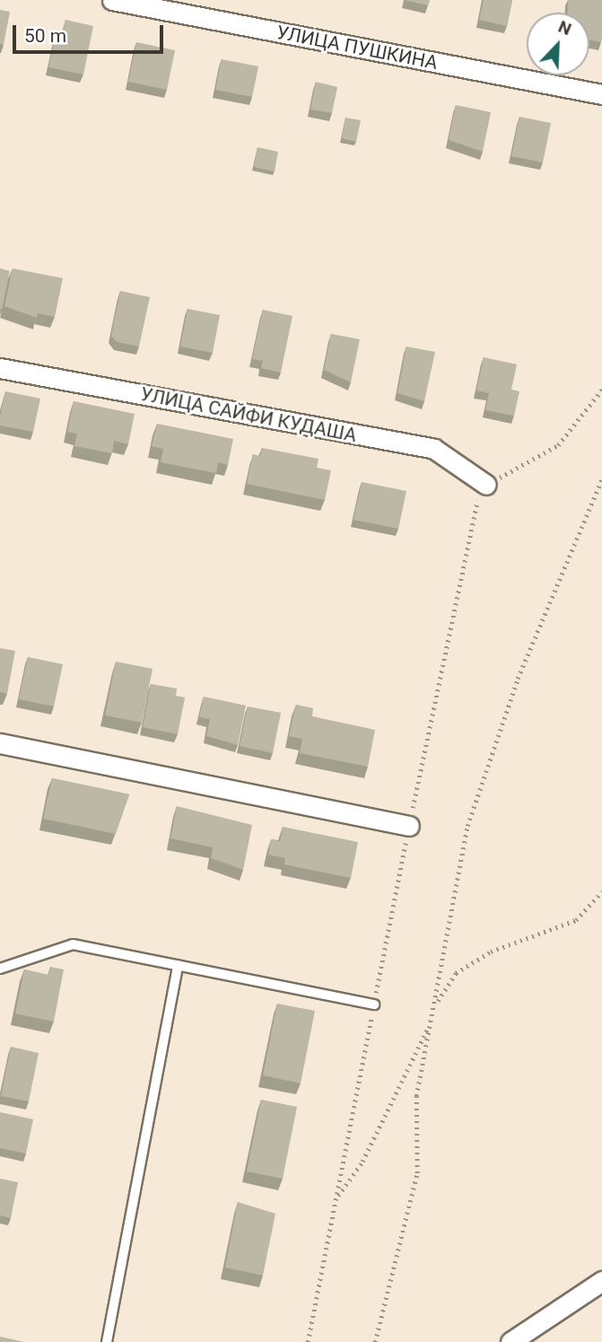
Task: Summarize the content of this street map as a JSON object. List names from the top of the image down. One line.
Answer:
{"streets":{"street":["УЛИЦА ПУШКИНА","УЛИЦА САЙФИ КУДАША"]},"scale_bar":"50 m","north":"top right"}
